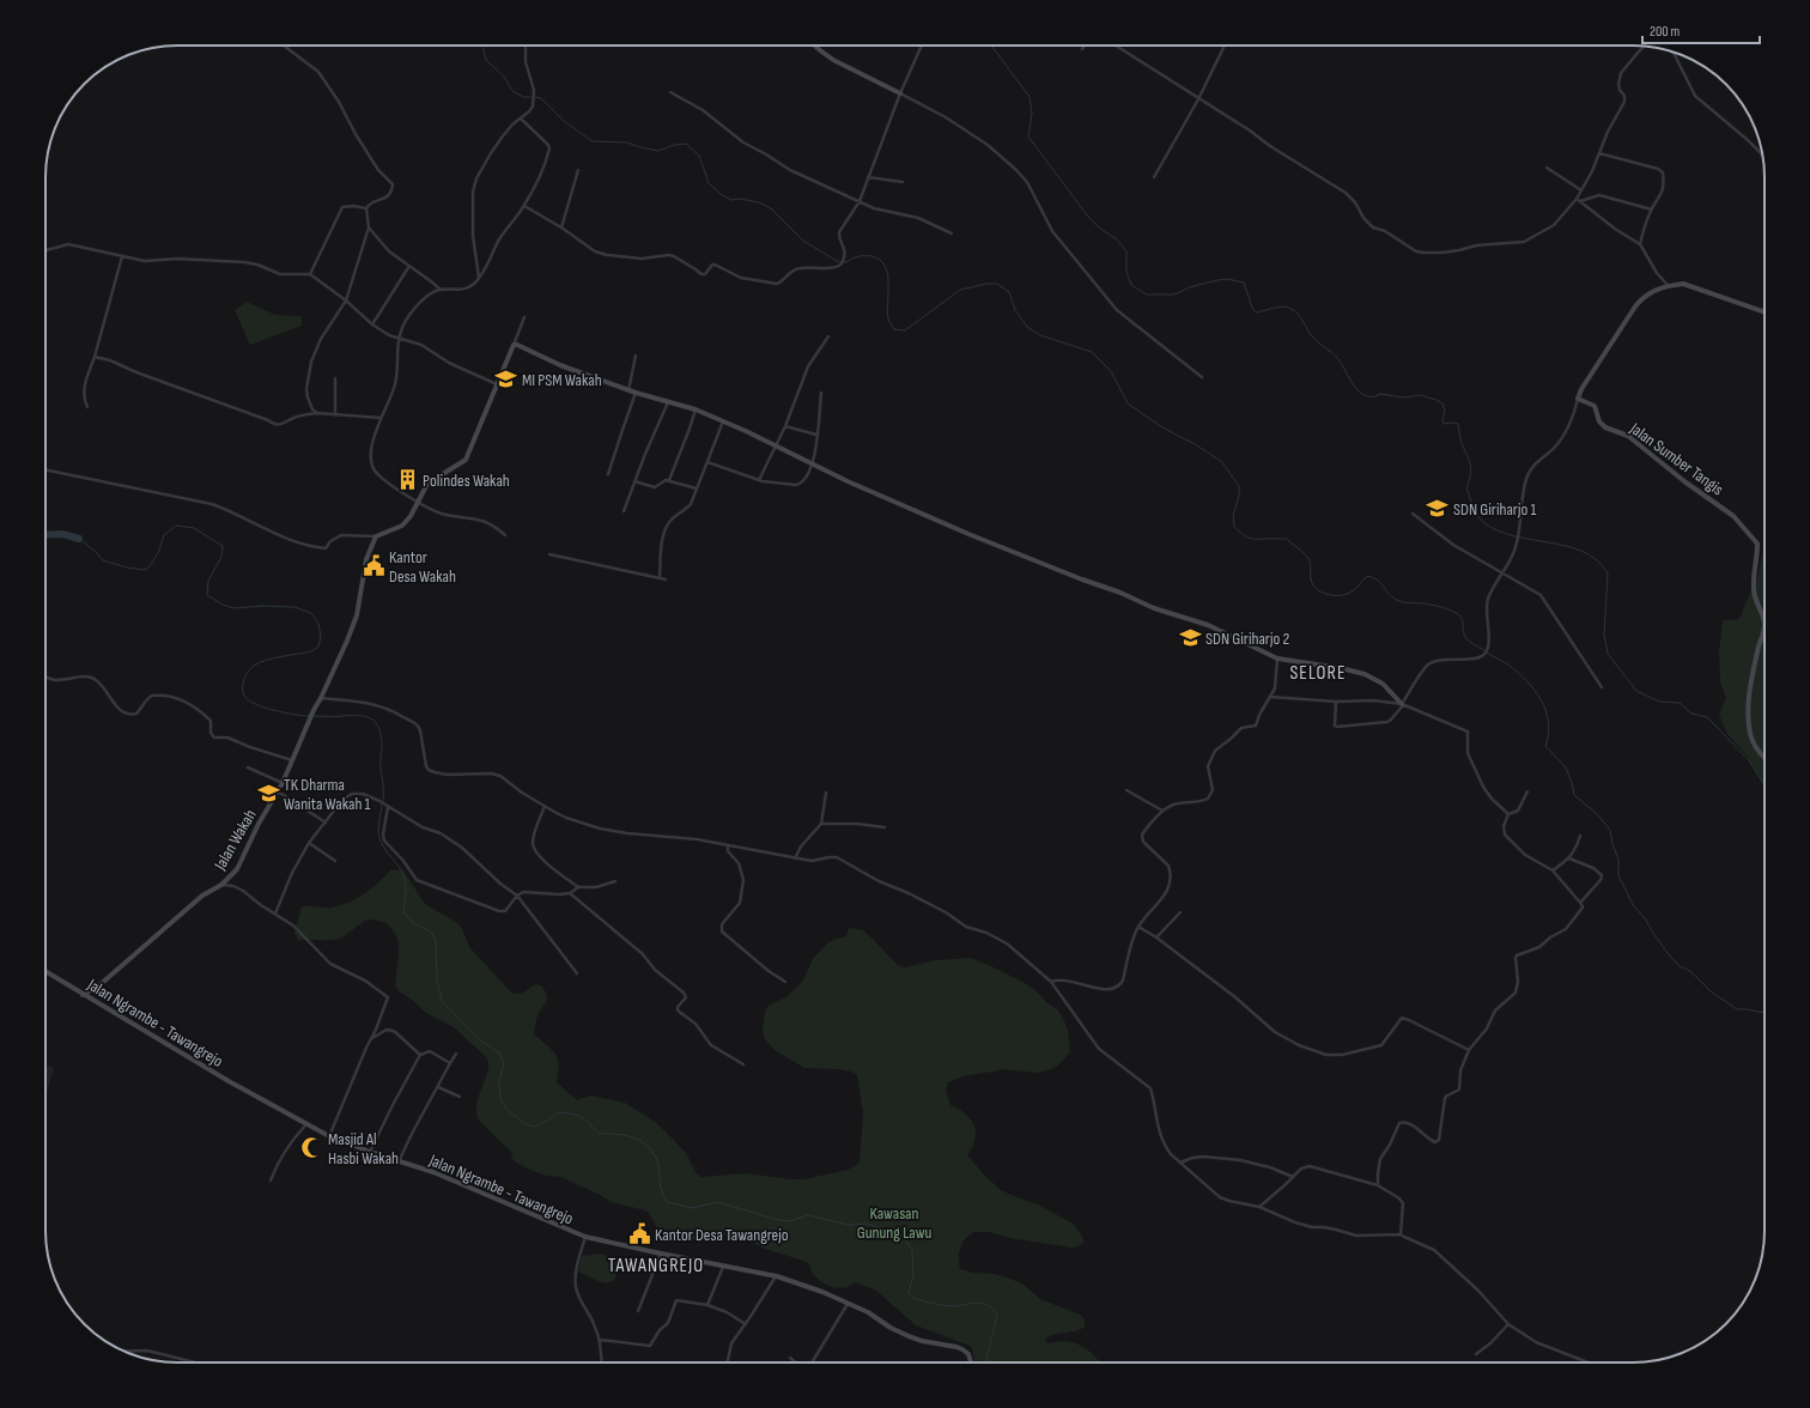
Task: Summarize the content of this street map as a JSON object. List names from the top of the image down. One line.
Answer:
{"streets":{"street":["Jalan Sumber Tangis","Jalan Wakah","Jalan Ngrambe - Tawangrejo"]},"crossings":[["Jalan Wakah","Jalan Ngrambe - Tawangrejo"]],"districts":["SELORE","TAWANGREJO"],"parks":["Kawasan Gunung Lawu"],"places":{"school or university":["MI PSM Wakah","SDN Giriharjo 1","SDN Giriharjo 2","TK Dharma Wanita Wakah 1"],"building":["Polindes Wakah"],"public building":["Kantor Desa Wakah","Kantor Desa Tawangrejo"],"mosque":["Masjid Al Hasbi Wakah"]},"scale_bar":"200 m"}
